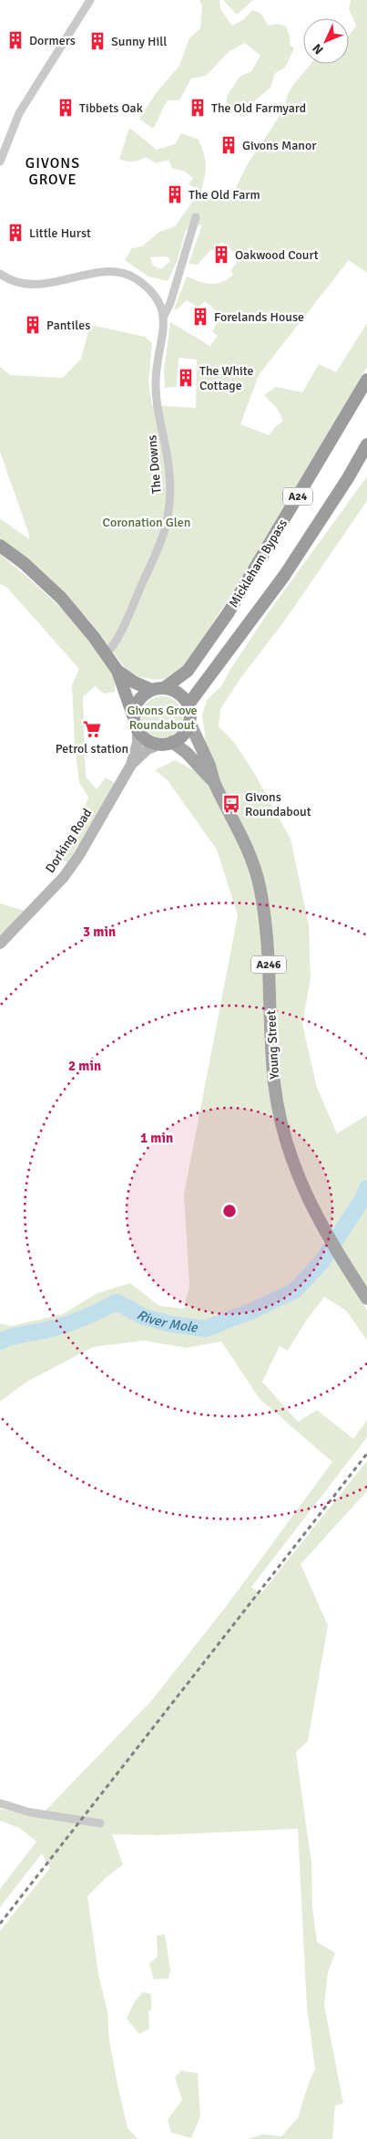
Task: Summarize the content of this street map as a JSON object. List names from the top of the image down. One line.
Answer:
{"streets":{"highway":["A24","Mickleham Bypass"],"main road":["Dorking Road","A246","Young Street"],"street":["The Downs"]},"crossings":[["Mickleham Bypass","Dorking Road"],["Mickleham Bypass","Young Street"],["Dorking Road","Young Street"]],"districts":["GIVONS GROVE"],"water":["River Mole"],"parks":["Coronation Glen","Givons Grove Roundabout"],"places":{"building":["Dormers","Sunny Hill","Tibbets Oak","The Old Farmyard","Givons Manor","The Old Farm","Little Hurst","Oakwood Court","Forelands House","Pantiles","The White Cottage"],"supermarket":["Petrol station"],"bus stop":["Givons Roundabout"]},"north":"bottom left","rings":["3 min","2 min","1 min"]}
